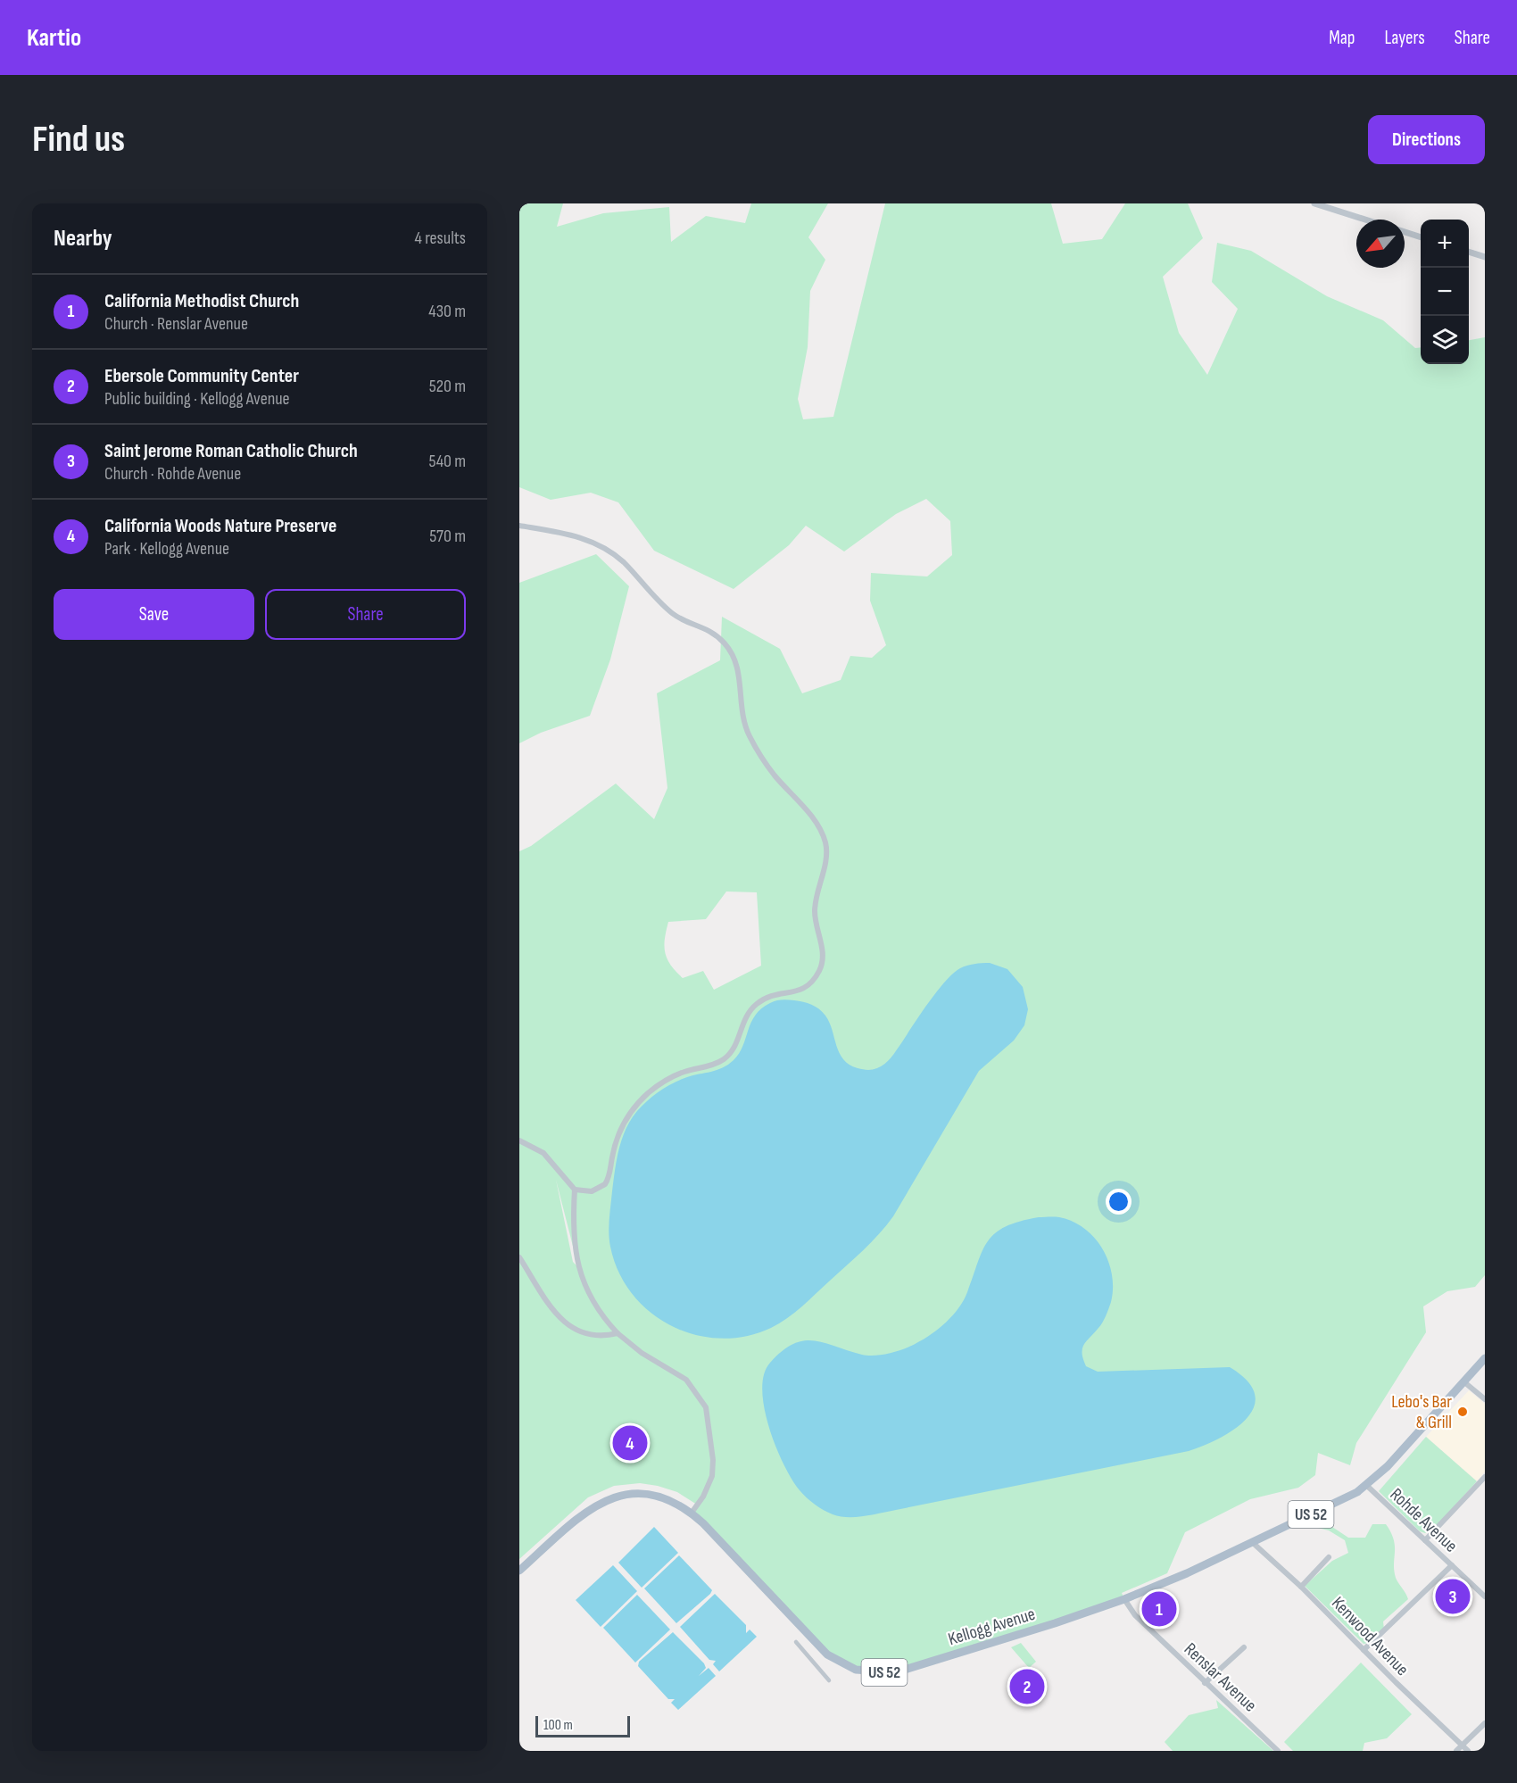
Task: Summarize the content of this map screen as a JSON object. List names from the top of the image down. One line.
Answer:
{"streets":{"main road":["US 52","Kellogg Avenue"],"street":["Rohde Avenue","Kenwood Avenue","Renslar Avenue"]},"crossings":[["Rohde Avenue","Kellogg Avenue"],["Kellogg Avenue","Kenwood Avenue"],["Kellogg Avenue","Renslar Avenue"]],"places":["Lebo's Bar & Grill"],"scale_bar":"100 m","north":"bottom left","page":{"header":"Kartio","nav":["Map","Layers","Share"],"buttons":["Directions",["Save","Share"]],"title":"Find us","heading":["Nearby","4 results"],"map_buttons":["+","−"],"list":[{"mark":"1","name":"California Methodist Church","note":"Church · Renslar Avenue","value":"430 m"},{"mark":"2","name":"Ebersole Community Center","note":"Public building · Kellogg Avenue","value":"520 m"},{"mark":"3","name":"Saint Jerome Roman Catholic Church","note":"Church · Rohde Avenue","value":"540 m"},{"mark":"4","name":"California Woods Nature Preserve","note":"Park · Kellogg Avenue","value":"570 m"}],"pins":["4","3","1","2"],"scale":"100 m"}}
